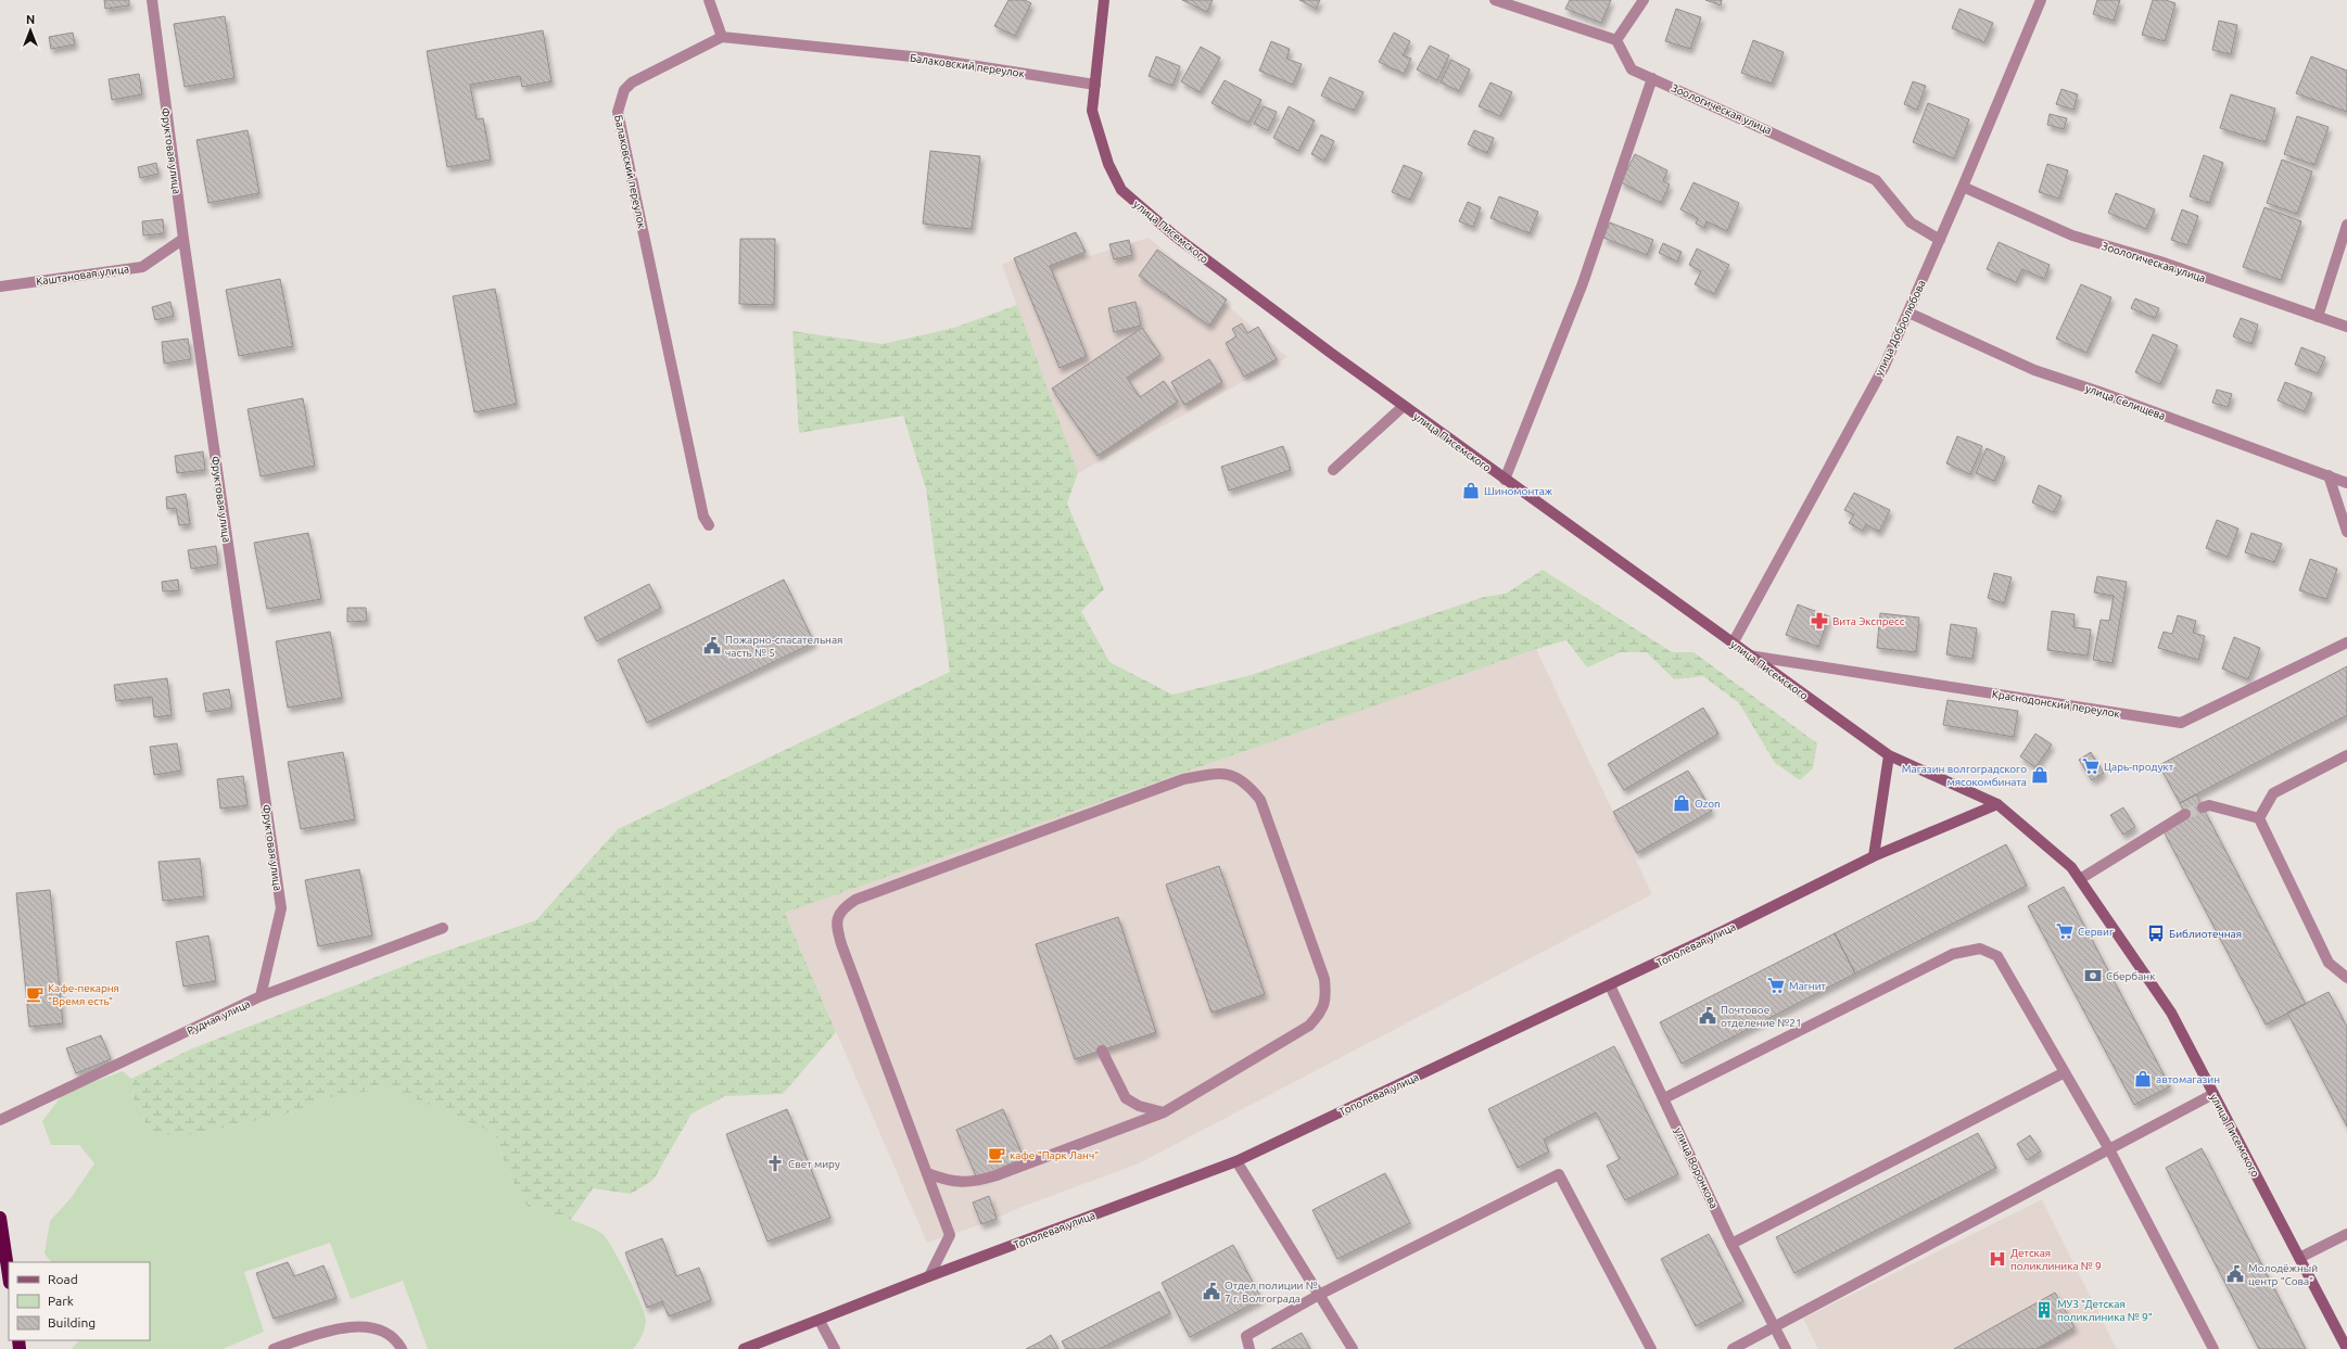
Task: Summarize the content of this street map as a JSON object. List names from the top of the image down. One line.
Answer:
{"streets":{"main road":["улица Писемского","Тополевая улица"],"street":["Балаковский переулок","Зоологическая улица","Фруктовая улица","Каштановая улица","улица Добролюбова","улица Селищева","Краснодонский переулок","Рудная улица","улица Воронкова"]},"crossings":[["Балаковский переулок","улица Писемского"],["Зоологическая улица","улица Добролюбова"],["Фруктовая улица","Каштановая улица"],["Фруктовая улица","Рудная улица"],["улица Писемского","улица Добролюбова"],["улица Писемского","Краснодонский переулок"],["улица Писемского","Тополевая улица"],["улица Добролюбова","улица Селищева"],["Тополевая улица","улица Воронкова"]],"places":{"shop":["Шиномонтаж","Магазин волгоградского мясокомбината","Ozon","автомагазин"],"pharmacy":["Вита Экспресс"],"public building":["Пожарно-спасательная часть № 5","Почтовое отделение №21","Молодёжный центр \"Сова\"","Отдел полиции № 7 г. Волгограда"],"supermarket":["Царь-продукт","Сервиг","Магнит"],"bus stop":["Библиотечная"],"bank":["Сбербанк"],"cafe":["Кафе-пекарня \"Время есть\"","кафе \"Парк Ланч\""],"church":["Свет миру"],"hospital":["Детская поликлиника № 9"],"building":["МУЗ \"Детская поликлиника № 9\""]},"legend":["Road","Park","Building"],"north":"top"}
